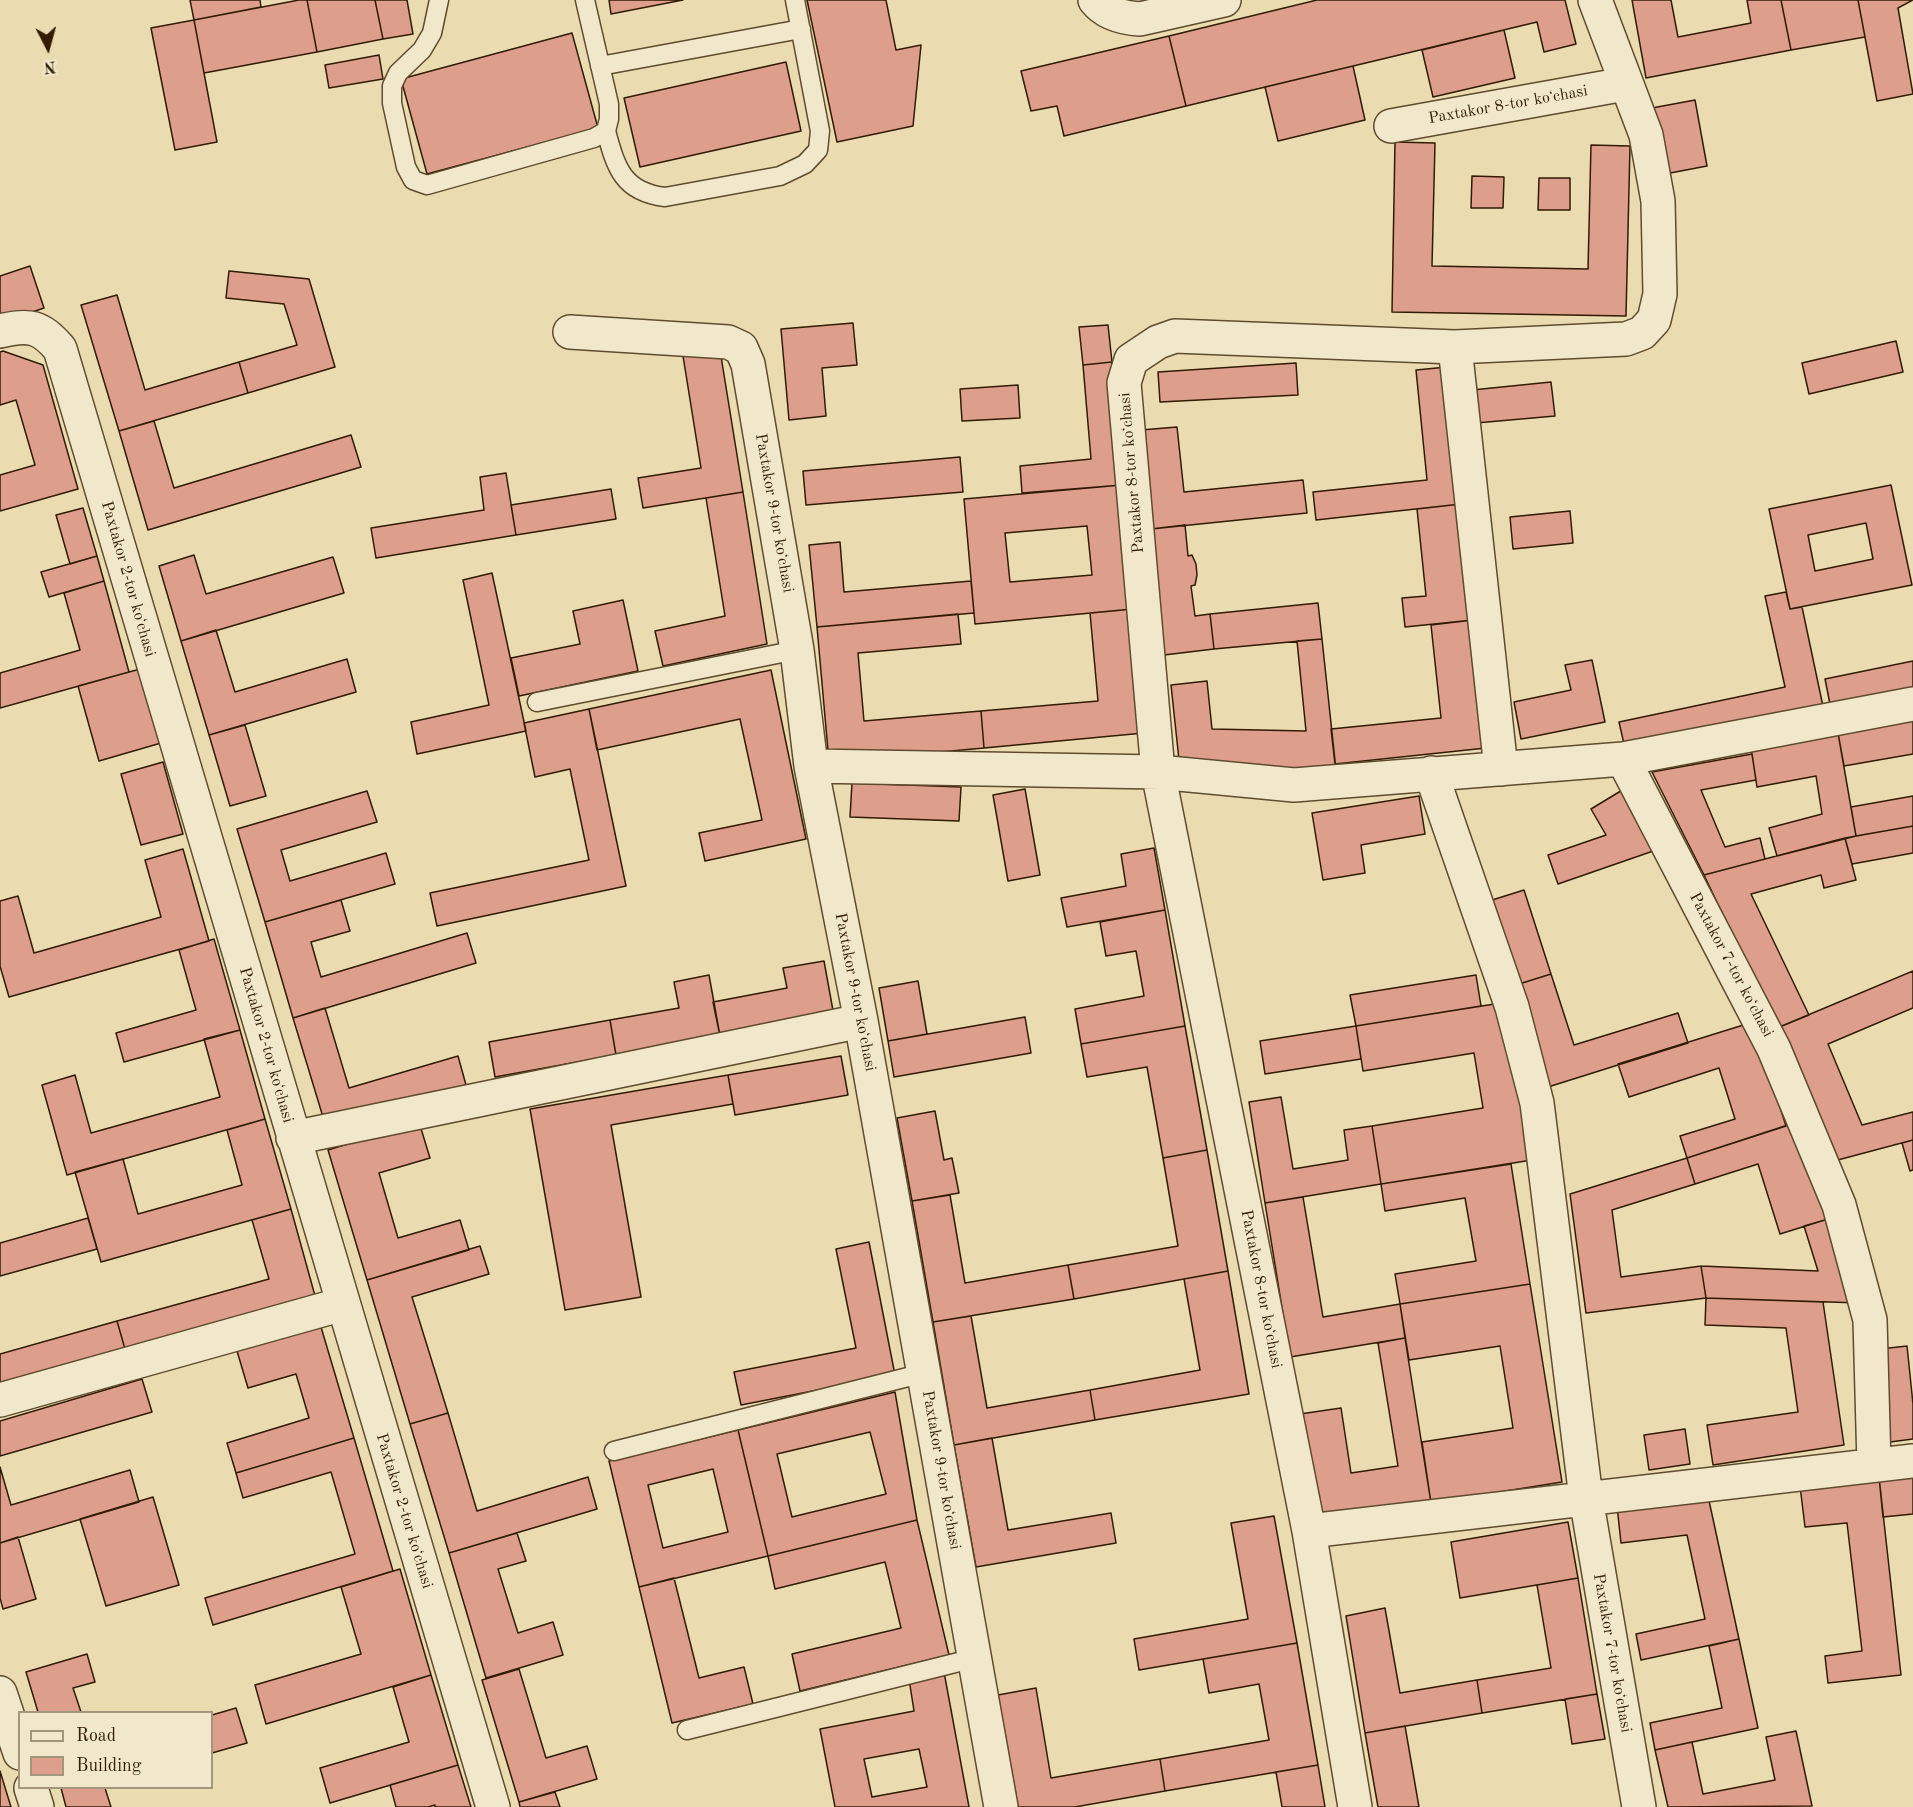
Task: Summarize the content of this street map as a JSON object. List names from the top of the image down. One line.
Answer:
{"streets":{"street":["Paxtakor 8-tor koʻchasi","Paxtakor 9-tor koʻchasi","Paxtakor 2-tor koʻchasi","Paxtakor 7-tor koʻchasi"]},"legend":["Road","Building"],"north":"bottom"}
